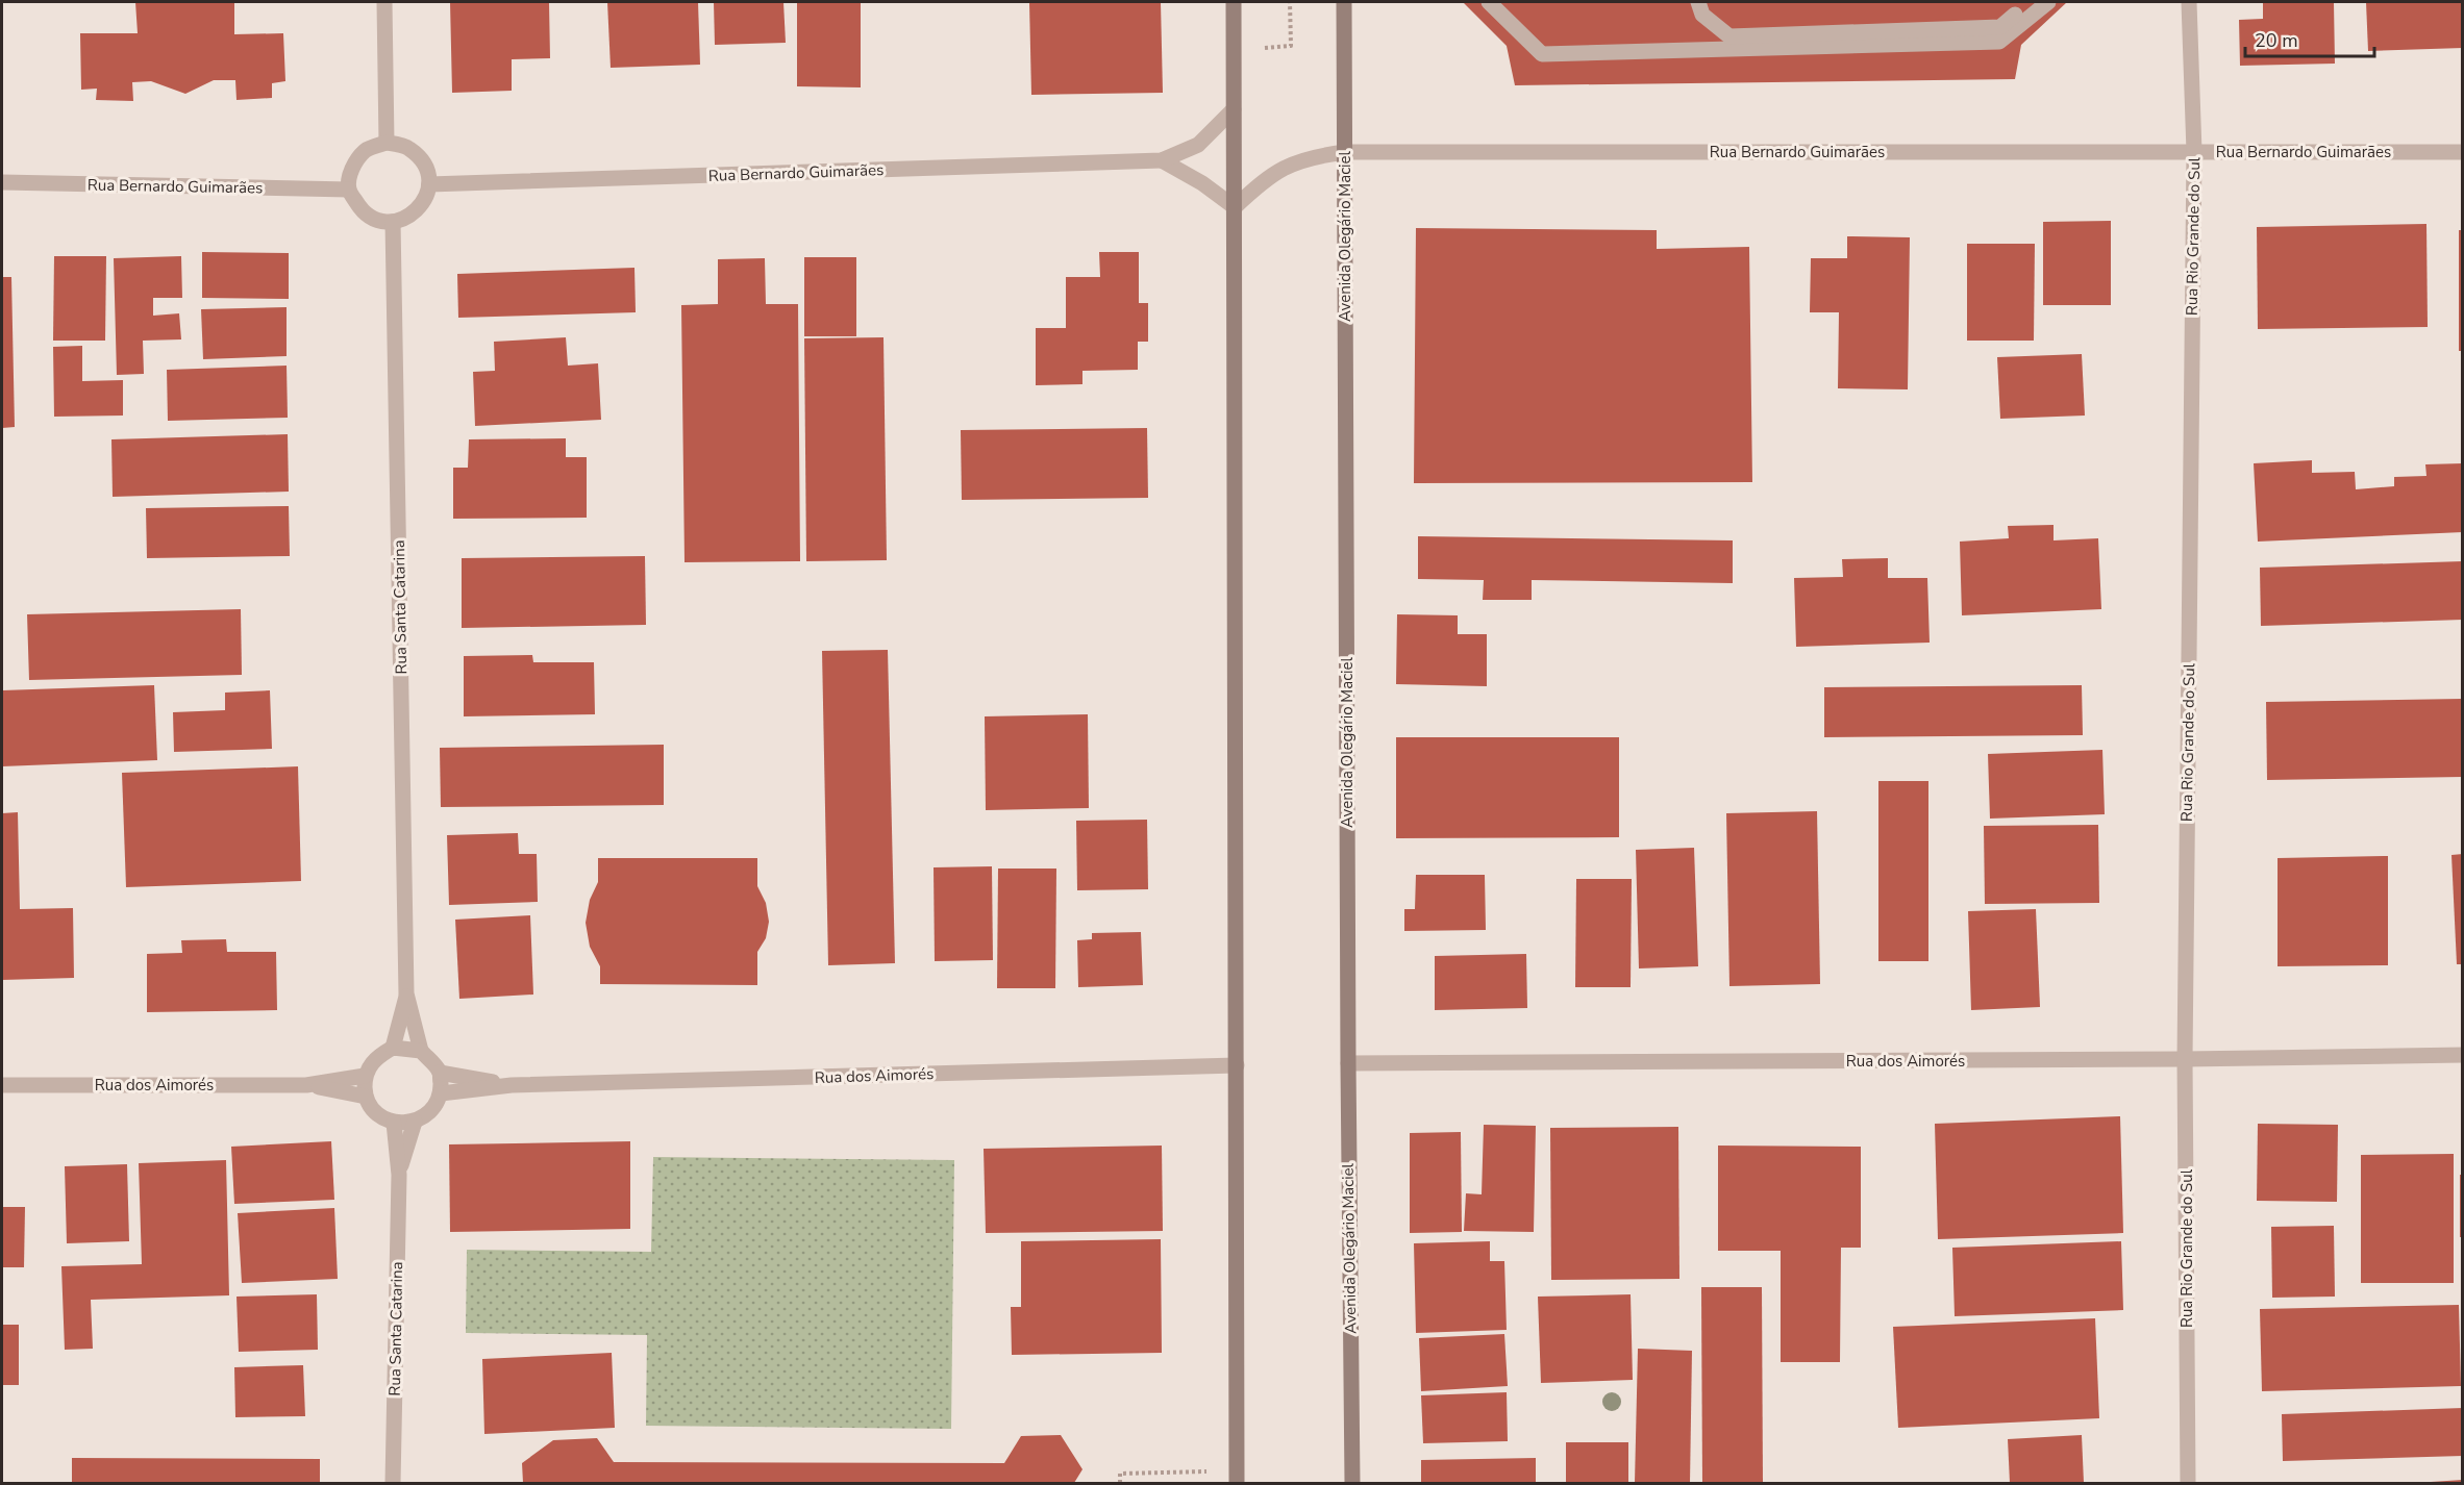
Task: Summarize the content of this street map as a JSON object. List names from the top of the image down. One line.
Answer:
{"streets":{"main road":["Avenida Olegário Maciel"],"street":["Rua Bernardo Guimarães","Rua Rio Grande do Sul","Rua Santa Catarina","Rua dos Aimorés"]},"crossings":[["Rua Bernardo Guimarães","Avenida Olegário Maciel"],["Rua Bernardo Guimarães","Rua Rio Grande do Sul"],["Rua Bernardo Guimarães","Rua Santa Catarina"],["Avenida Olegário Maciel","Rua dos Aimorés"],["Rua Rio Grande do Sul","Rua dos Aimorés"],["Rua Santa Catarina","Rua dos Aimorés"]],"scale_bar":"20 m"}
